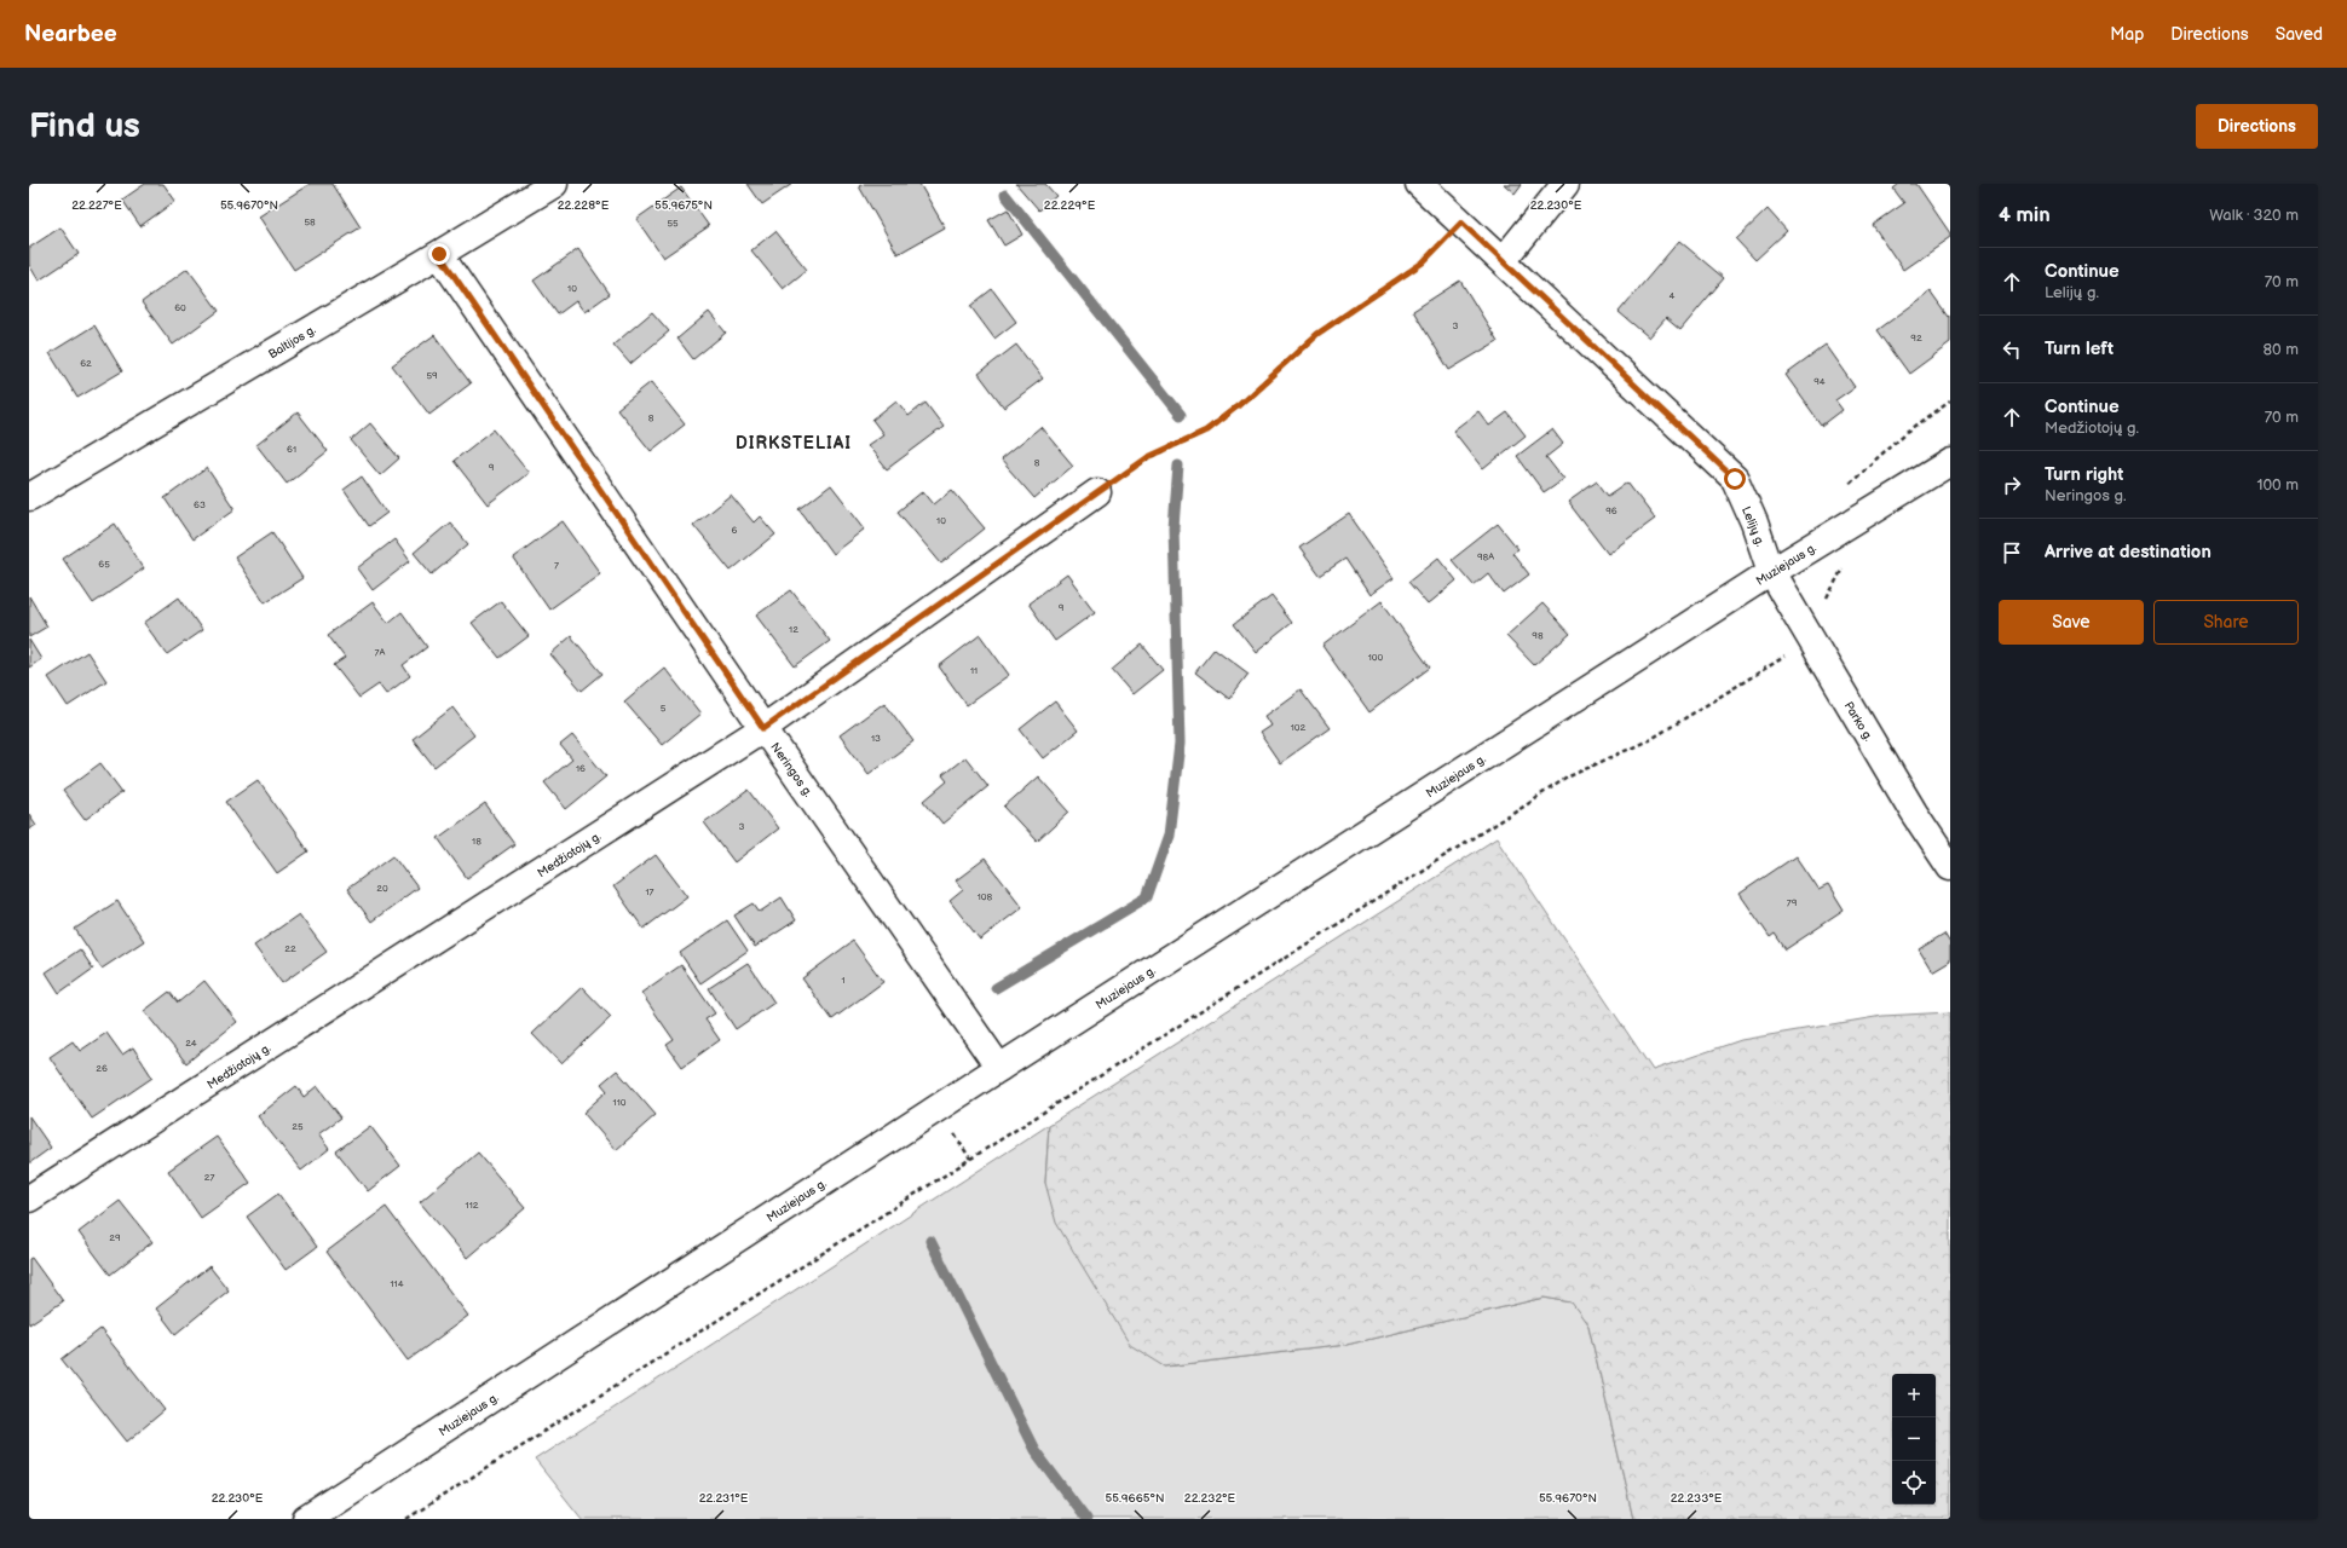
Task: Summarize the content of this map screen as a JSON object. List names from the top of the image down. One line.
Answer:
{"streets":{"street":["Baltijos g.","Lelijų g.","Muziejaus g.","Parko g.","Neringos g.","Medžiotojų g."]},"crossings":[["Baltijos g.","Neringos g."],["Lelijų g.","Muziejaus g."],["Lelijų g.","Parko g."],["Muziejaus g.","Parko g."],["Muziejaus g.","Neringos g."],["Neringos g.","Medžiotojų g."]],"districts":["DIRKSTELIAI"],"house_numbers":["58","55","10","4","60","3","92","62","59","94","8","61","8","9","63","96","10","6","98A","65","7","9","12","98","7A","100","11","5","102","13","16","3","18","20","17","108","79","22","1","24","26","110","25","27","112","29","114"],"page":{"header":"Nearbee","nav":["Map","Directions","Saved"],"buttons":["Directions",["Save","Share"]],"title":"Find us","heading":["4 min","Walk · 320 m"],"list":[["Continue","Lelijų g.","70 m"],["Turn left","80 m"],["Continue","Medžiotojų g.","70 m"],["Turn right","Neringos g.","100 m"],"Arrive at destination"],"map_buttons":["+","−"]},"coordinates":["22.227°E","55.9670°N","22.228°E","55.9675°N","22.229°E","22.230°E","22.231°E","55.9665°N","22.232°E","22.233°E"]}
